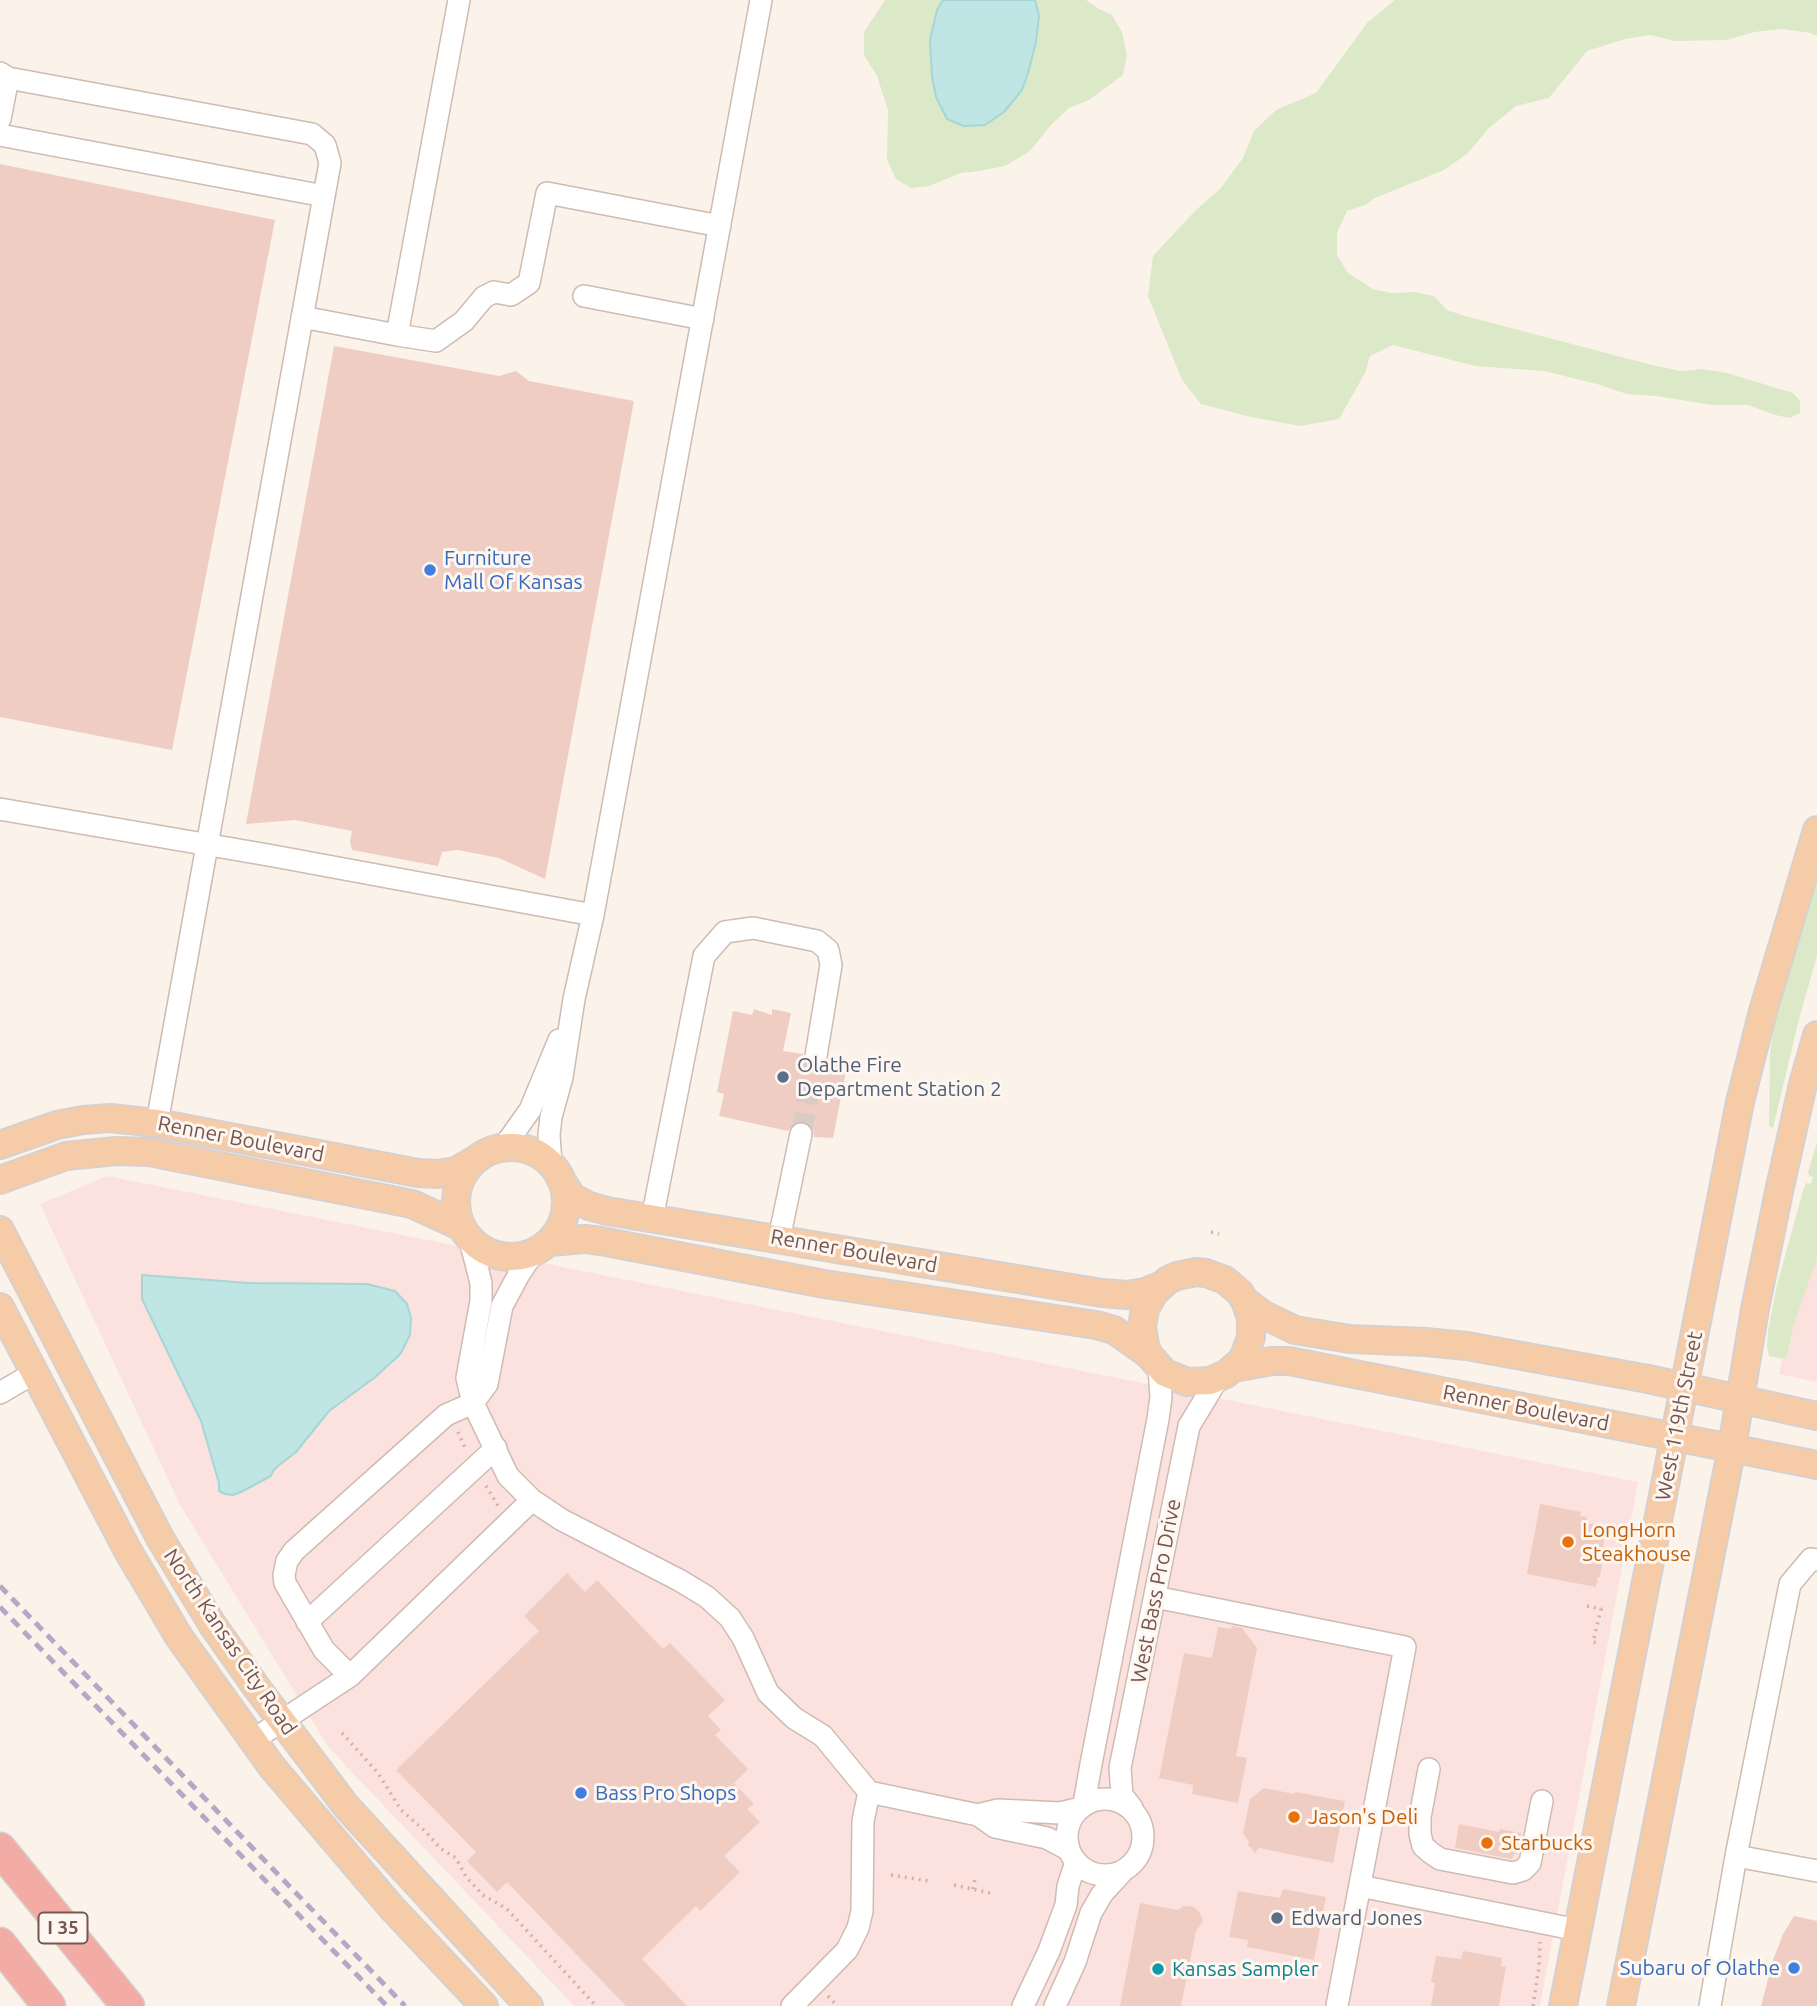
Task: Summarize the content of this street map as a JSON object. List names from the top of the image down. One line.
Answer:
{"streets":{"highway":["I 35"],"main road":["Renner Boulevard","West 119th Street","North Kansas City Road"],"street":["West Bass Pro Drive"]},"crossings":[["Renner Boulevard","West 119th Street"],["Renner Boulevard","West Bass Pro Drive"]],"places":["Furniture Mall Of Kansas","Olathe Fire Department Station 2","LongHorn Steakhouse","Bass Pro Shops","Jason's Deli","Starbucks","Edward Jones","Subaru of Olathe","Kansas Sampler"]}
